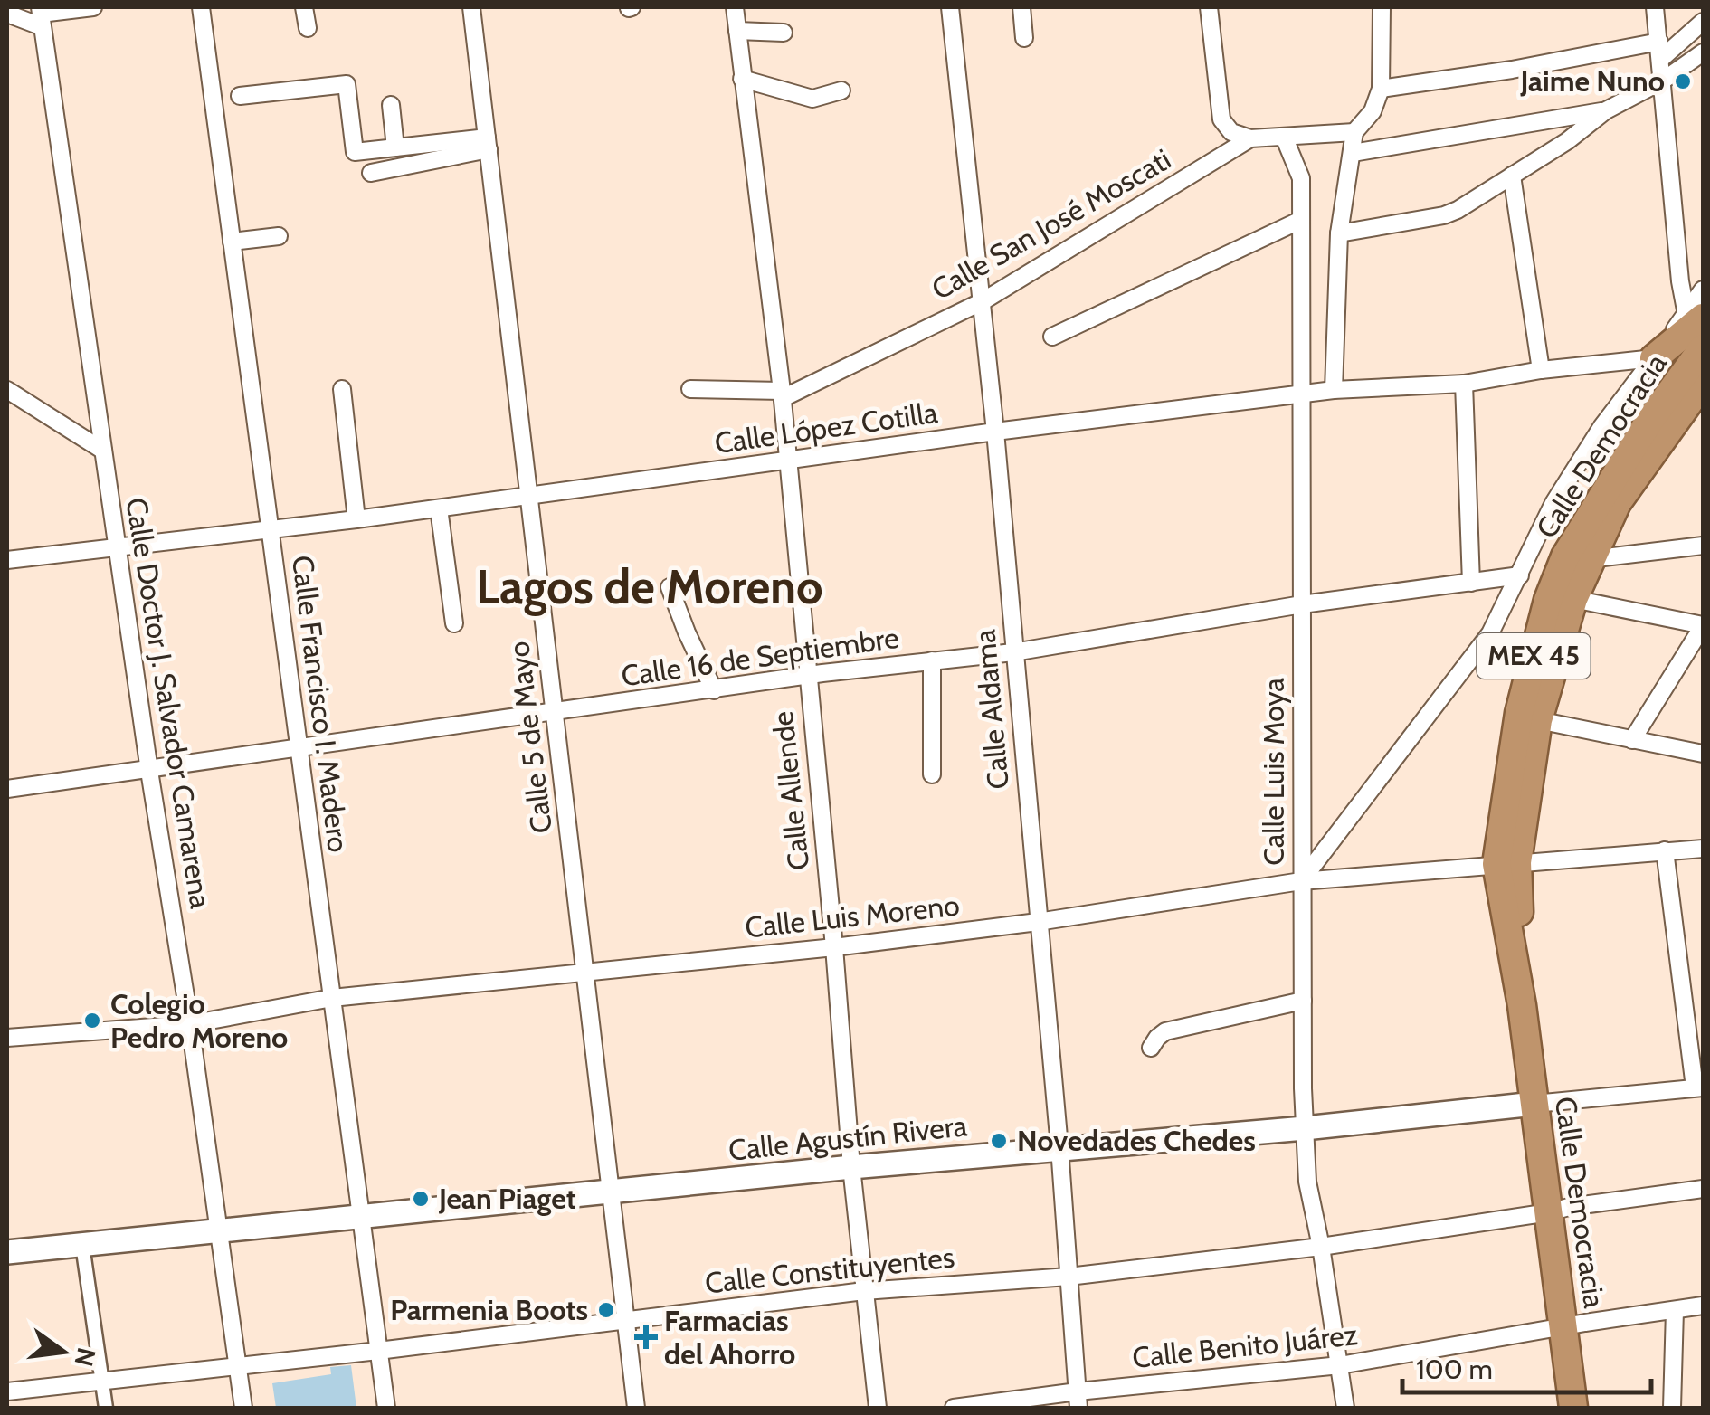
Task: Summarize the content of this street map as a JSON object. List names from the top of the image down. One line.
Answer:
{"streets":{"highway":["Calle Democracia","MEX 45"],"main road":["Calle Agustín Rivera"],"street":["Calle San José Moscati","Calle López Cotilla","Calle 16 de Septiembre","Calle Doctor J. Salvador Camarena","Calle Francisco I. Madero","Calle Aldama","Calle 5 de Mayo","Calle Luis Moya","Calle Allende","Calle Luis Moreno","Calle Constituyentes","Calle Benito Juárez"]},"crossings":[["Calle San José Moscati","Calle Aldama"],["Calle San José Moscati","Calle Luis Moya"],["Calle San José Moscati","Calle Allende"],["Calle López Cotilla","Calle Doctor J. Salvador Camarena"],["Calle López Cotilla","Calle Francisco I. Madero"],["Calle López Cotilla","Calle Aldama"],["Calle López Cotilla","Calle 5 de Mayo"],["Calle López Cotilla","Calle Luis Moya"],["Calle López Cotilla","Calle Allende"],["Calle Democracia","Calle Luis Moreno"],["Calle Democracia","Calle Agustín Rivera"],["Calle Democracia","Calle Constituyentes"],["Calle Democracia","Calle Benito Juárez"],["Calle 16 de Septiembre","Calle Doctor J. Salvador Camarena"],["Calle 16 de Septiembre","Calle Francisco I. Madero"],["Calle 16 de Septiembre","Calle Aldama"],["Calle 16 de Septiembre","Calle 5 de Mayo"],["Calle 16 de Septiembre","Calle Luis Moya"],["Calle 16 de Septiembre","Calle Allende"],["Calle Doctor J. Salvador Camarena","Calle Luis Moreno"],["Calle Doctor J. Salvador Camarena","Calle Agustín Rivera"],["Calle Doctor J. Salvador Camarena","Calle Constituyentes"],["Calle Francisco I. Madero","Calle Luis Moreno"],["Calle Francisco I. Madero","Calle Agustín Rivera"],["Calle Francisco I. Madero","Calle Constituyentes"],["Calle Aldama","Calle Luis Moreno"],["Calle Aldama","Calle Agustín Rivera"],["Calle Aldama","Calle Constituyentes"],["Calle Aldama","Calle Benito Juárez"],["Calle 5 de Mayo","Calle Luis Moreno"],["Calle 5 de Mayo","Calle Agustín Rivera"],["Calle 5 de Mayo","Calle Constituyentes"],["Calle Luis Moya","Calle Luis Moreno"],["Calle Luis Moya","Calle Agustín Rivera"],["Calle Luis Moya","Calle Constituyentes"],["Calle Luis Moya","Calle Benito Juárez"],["Calle Allende","Calle Luis Moreno"],["Calle Allende","Calle Agustín Rivera"],["Calle Allende","Calle Constituyentes"]],"districts":["Lagos de Moreno"],"places":{"other":["Jaime Nuno","Colegio Pedro Moreno","Novedades Chedes","Jean Piaget","Parmenia Boots"],"health":["Farmacias del Ahorro"]},"scale_bar":"100 m","north":"right"}
